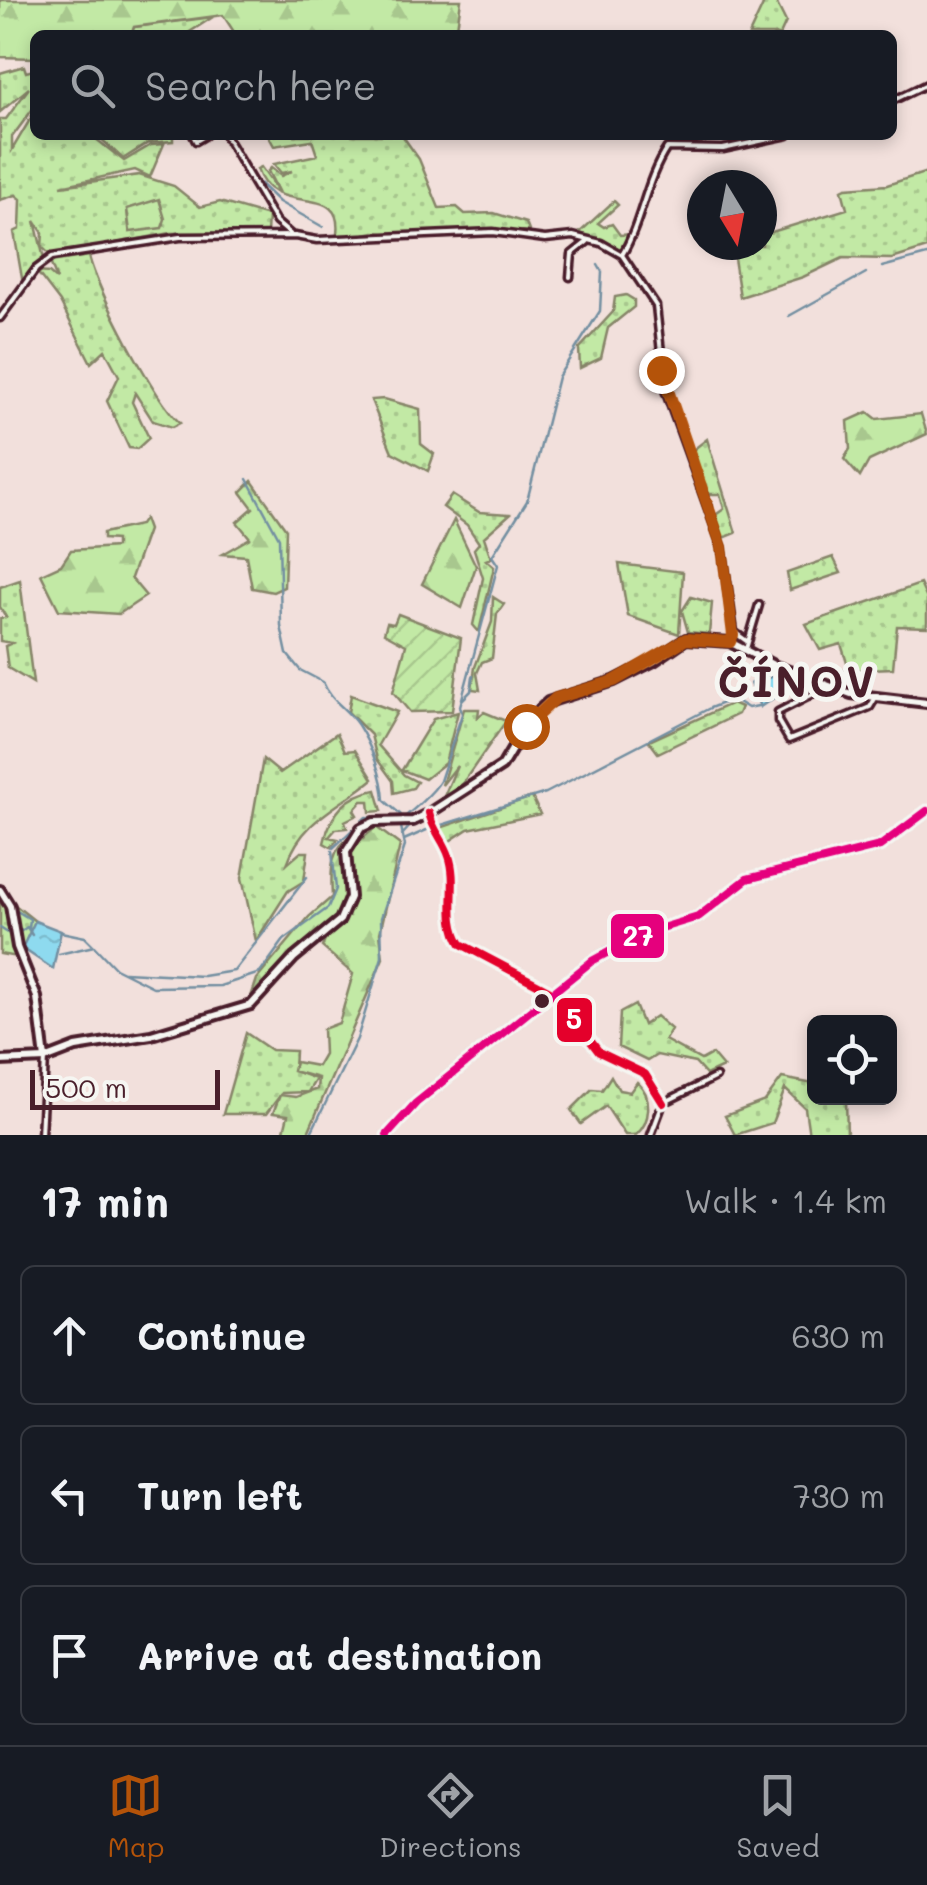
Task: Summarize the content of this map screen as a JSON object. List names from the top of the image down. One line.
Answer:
{"districts":["ČÍNOV"],"lines":["transit line 27","transit line 5"],"scale_bar":"500 m","north":"bottom","page":{"search":"Search here","scale":"500 m","heading":["17 min","Walk · 1.4 km"],"list":[["Continue","630 m"],["Turn left","730 m"],"Arrive at destination"],"nav":["Map","Directions","Saved"]}}
